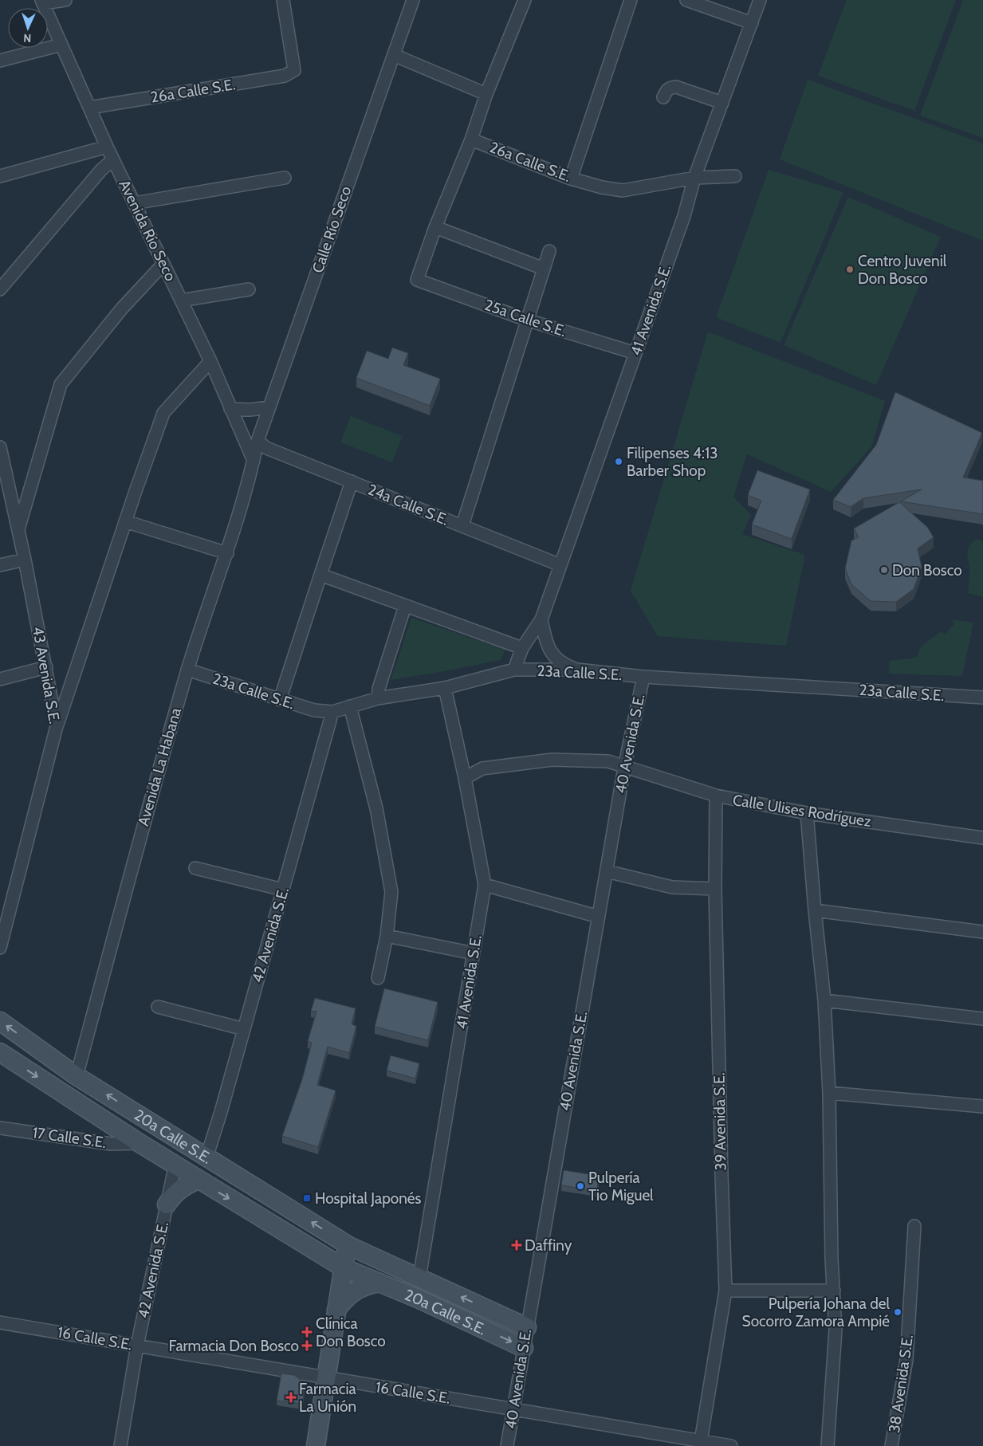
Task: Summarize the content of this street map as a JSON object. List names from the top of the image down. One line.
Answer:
{"streets":{"street":["26a Calle S.E.","Calle Río Seco","Avenida Río Seco","41 Avenida S.E.","25a Calle S.E.","24a Calle S.E.","23a Calle S.E.","43 Avenida S.E.","40 Avenida S.E.","Avenida La Habana","Calle Ulises Rodríguez","42 Avenida S.E.","39 Avenida S.E.","20a Calle S.E.","17 Calle S.E.","16 Calle S.E.","38 Avenida S.E."]},"crossings":[["26a Calle S.E.","Avenida Río Seco"],["26a Calle S.E.","41 Avenida S.E."],["Calle Río Seco","Avenida Río Seco"],["Calle Río Seco","24a Calle S.E."],["Calle Río Seco","Avenida La Habana"],["Avenida Río Seco","Avenida La Habana"],["41 Avenida S.E.","25a Calle S.E."],["41 Avenida S.E.","24a Calle S.E."],["41 Avenida S.E.","23a Calle S.E."],["41 Avenida S.E.","Calle Ulises Rodríguez"],["41 Avenida S.E.","20a Calle S.E."],["23a Calle S.E.","40 Avenida S.E."],["23a Calle S.E.","Avenida La Habana"],["23a Calle S.E.","42 Avenida S.E."],["40 Avenida S.E.","Calle Ulises Rodríguez"],["40 Avenida S.E.","20a Calle S.E."],["40 Avenida S.E.","16 Calle S.E."],["Avenida La Habana","20a Calle S.E."],["Calle Ulises Rodríguez","39 Avenida S.E."],["42 Avenida S.E.","20a Calle S.E."],["42 Avenida S.E.","16 Calle S.E."],["39 Avenida S.E.","16 Calle S.E."],["20a Calle S.E.","17 Calle S.E."]],"places":{"other":["Centro Juvenil Don Bosco","Filipenses 4:13 Barber Shop","Don Bosco","Pulpería Tio Miguel","Pulpería Johana del Socorro Zamora Ampié"],"transit":["Hospital Japonés"],"health":["Daffiny","Clínica Don Bosco","Farmacia Don Bosco","Farmacia La Unión"]},"north":"bottom"}
